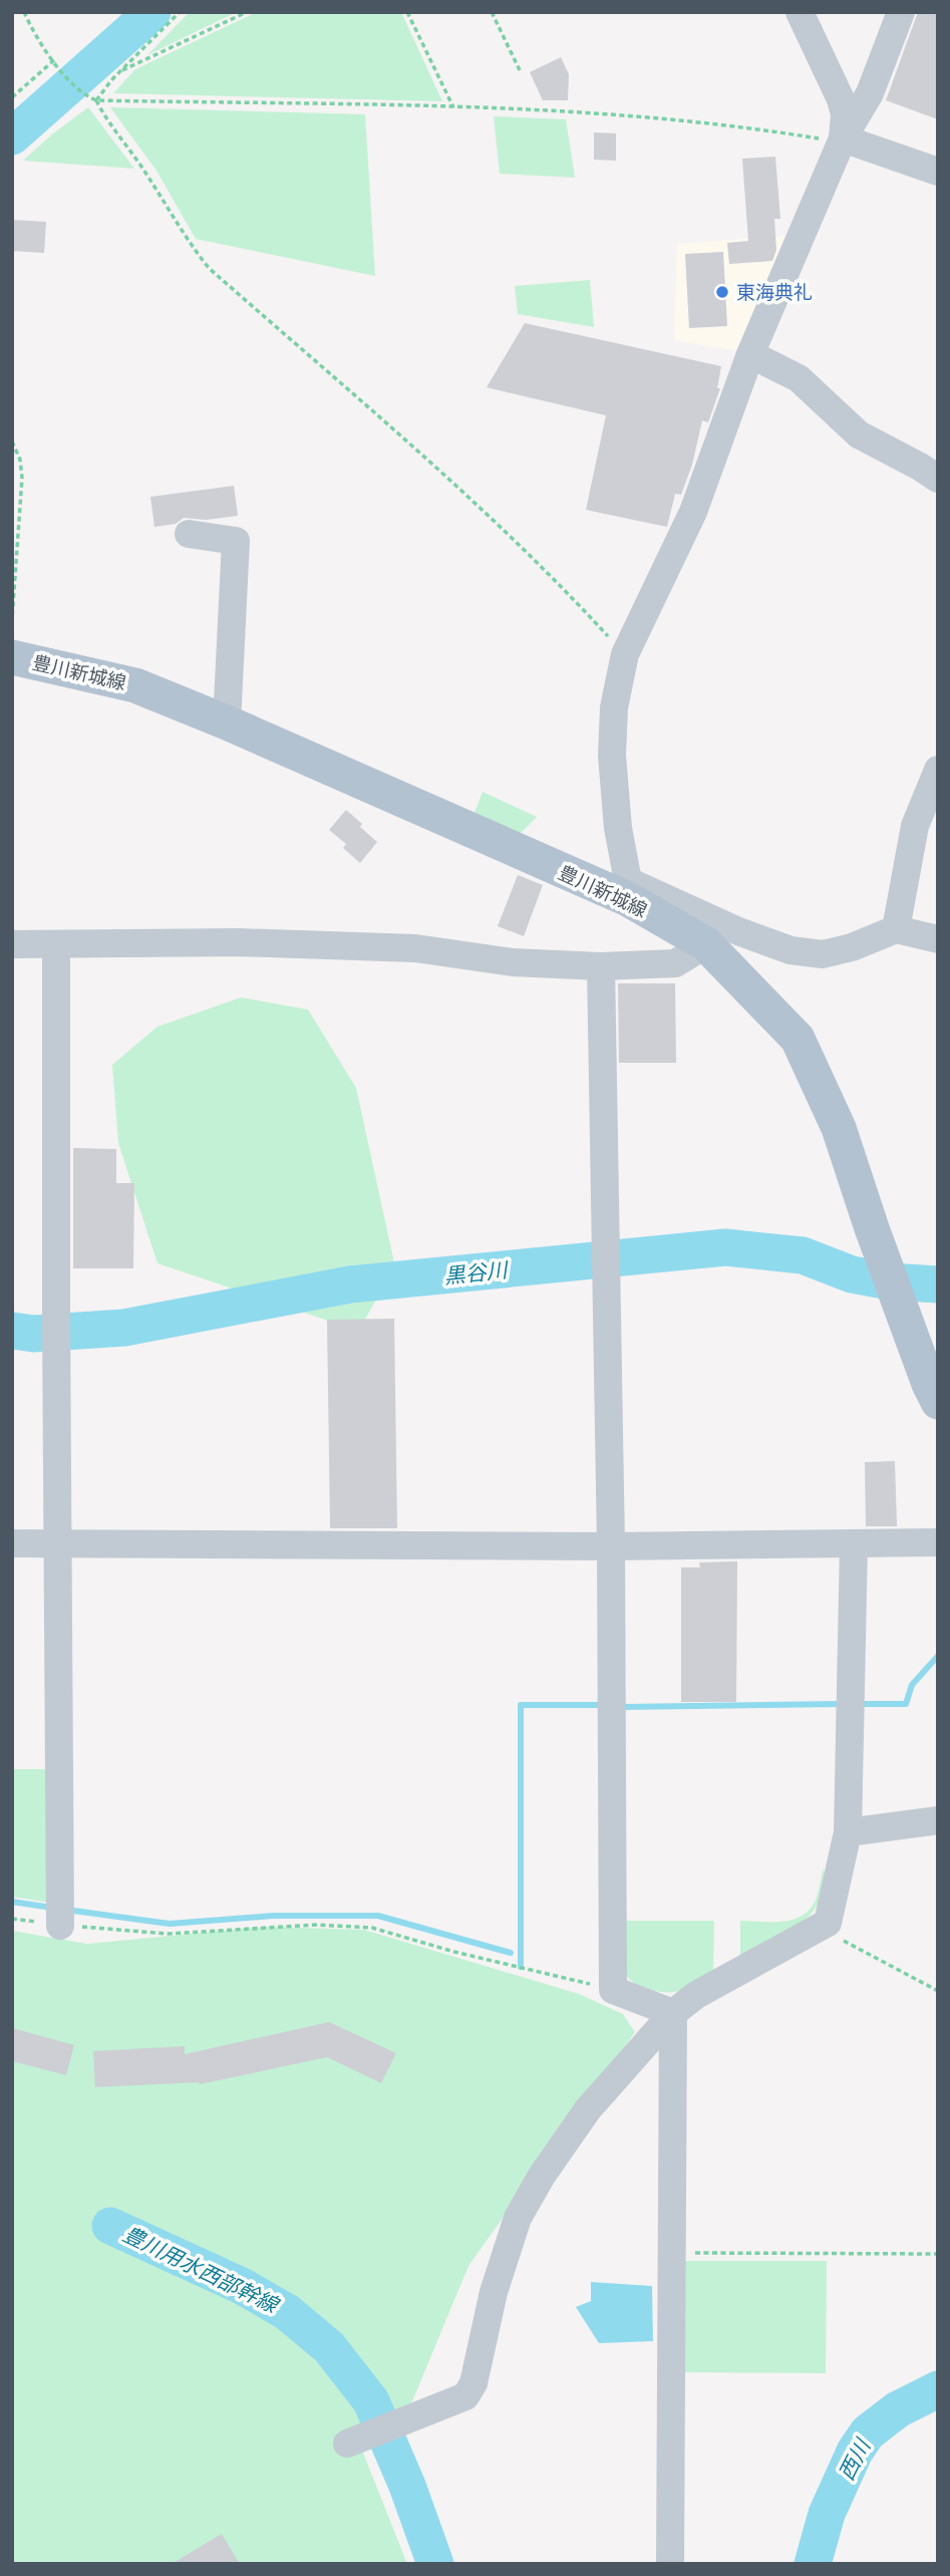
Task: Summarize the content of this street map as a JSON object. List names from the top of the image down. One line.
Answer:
{"streets":{"main road":["豊川新城線"]},"water":["黒谷川","豊川用水西部幹線","西川"],"places":["東海典礼"]}
